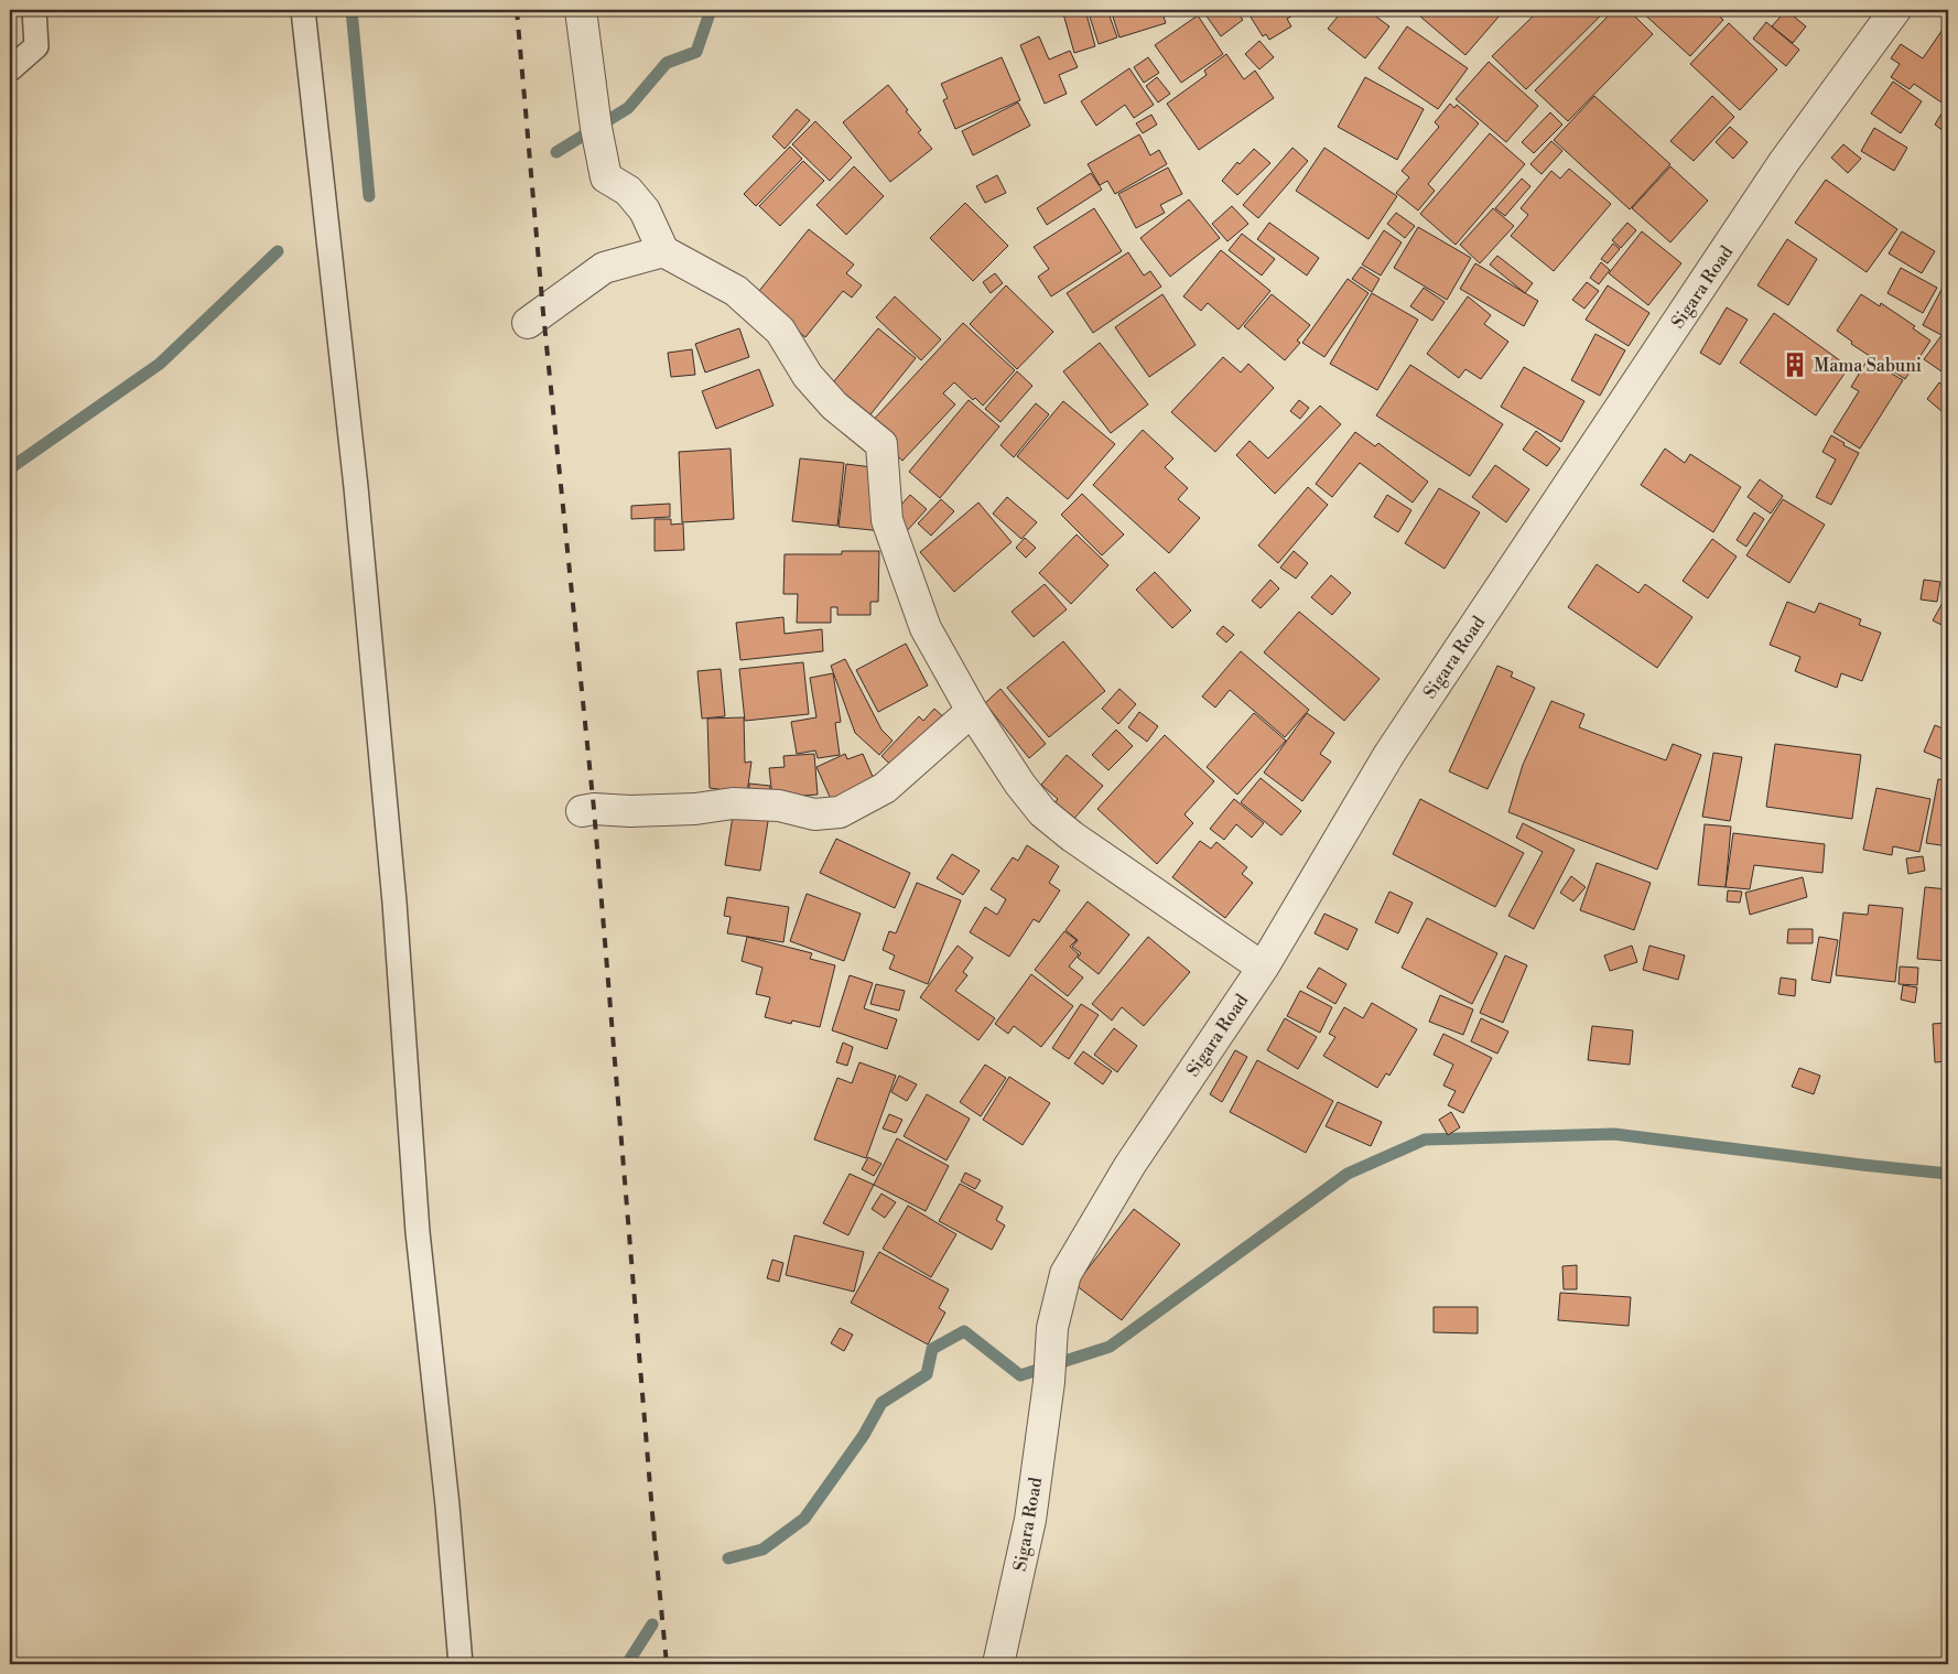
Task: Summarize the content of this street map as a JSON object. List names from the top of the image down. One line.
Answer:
{"streets":{"street":["Sigara Road"]},"places":{"building":["Mama Sabuni"]}}
